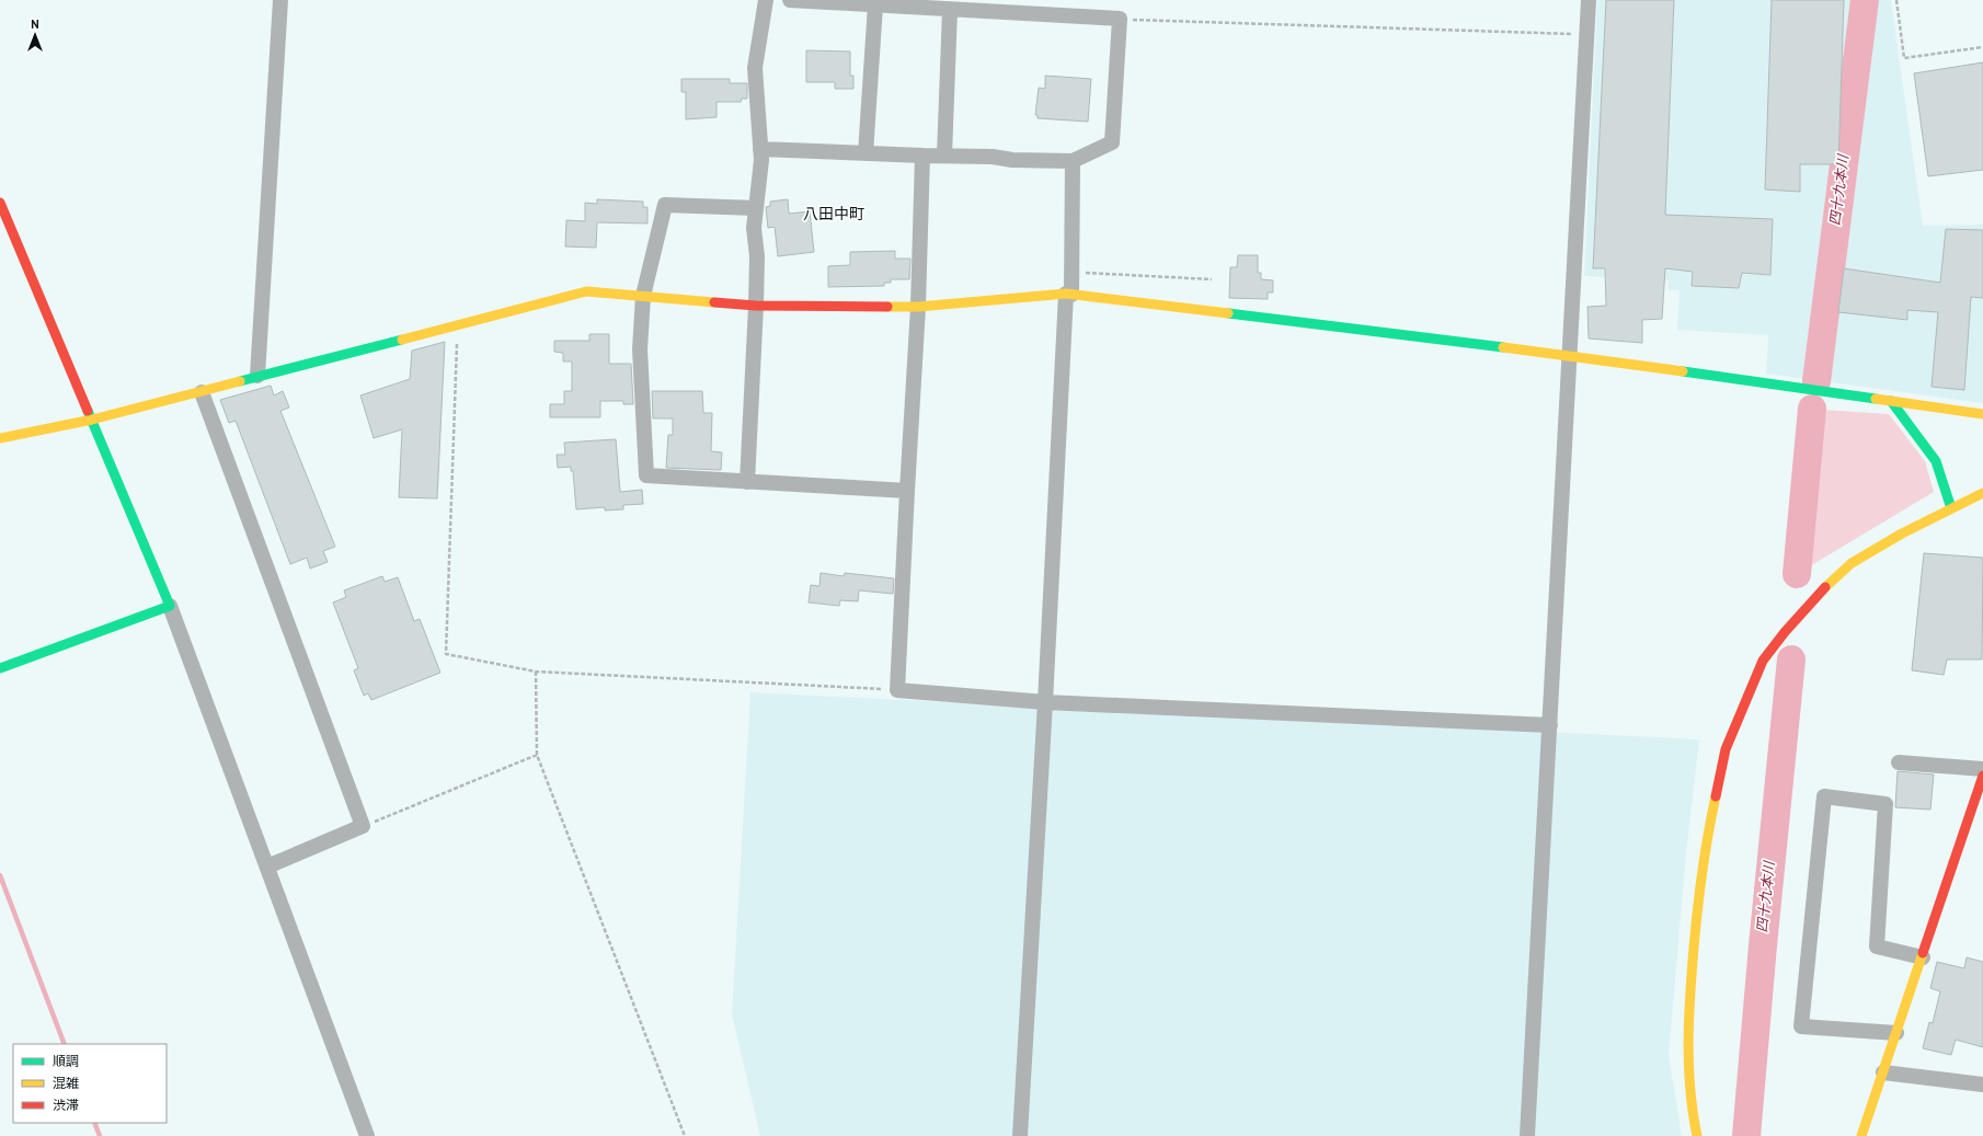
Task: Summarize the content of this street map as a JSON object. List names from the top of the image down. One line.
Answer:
{"districts":["八田中町"],"water":["四十九本川"],"legend":["順調","混雑","渋滞"],"north":"top"}
